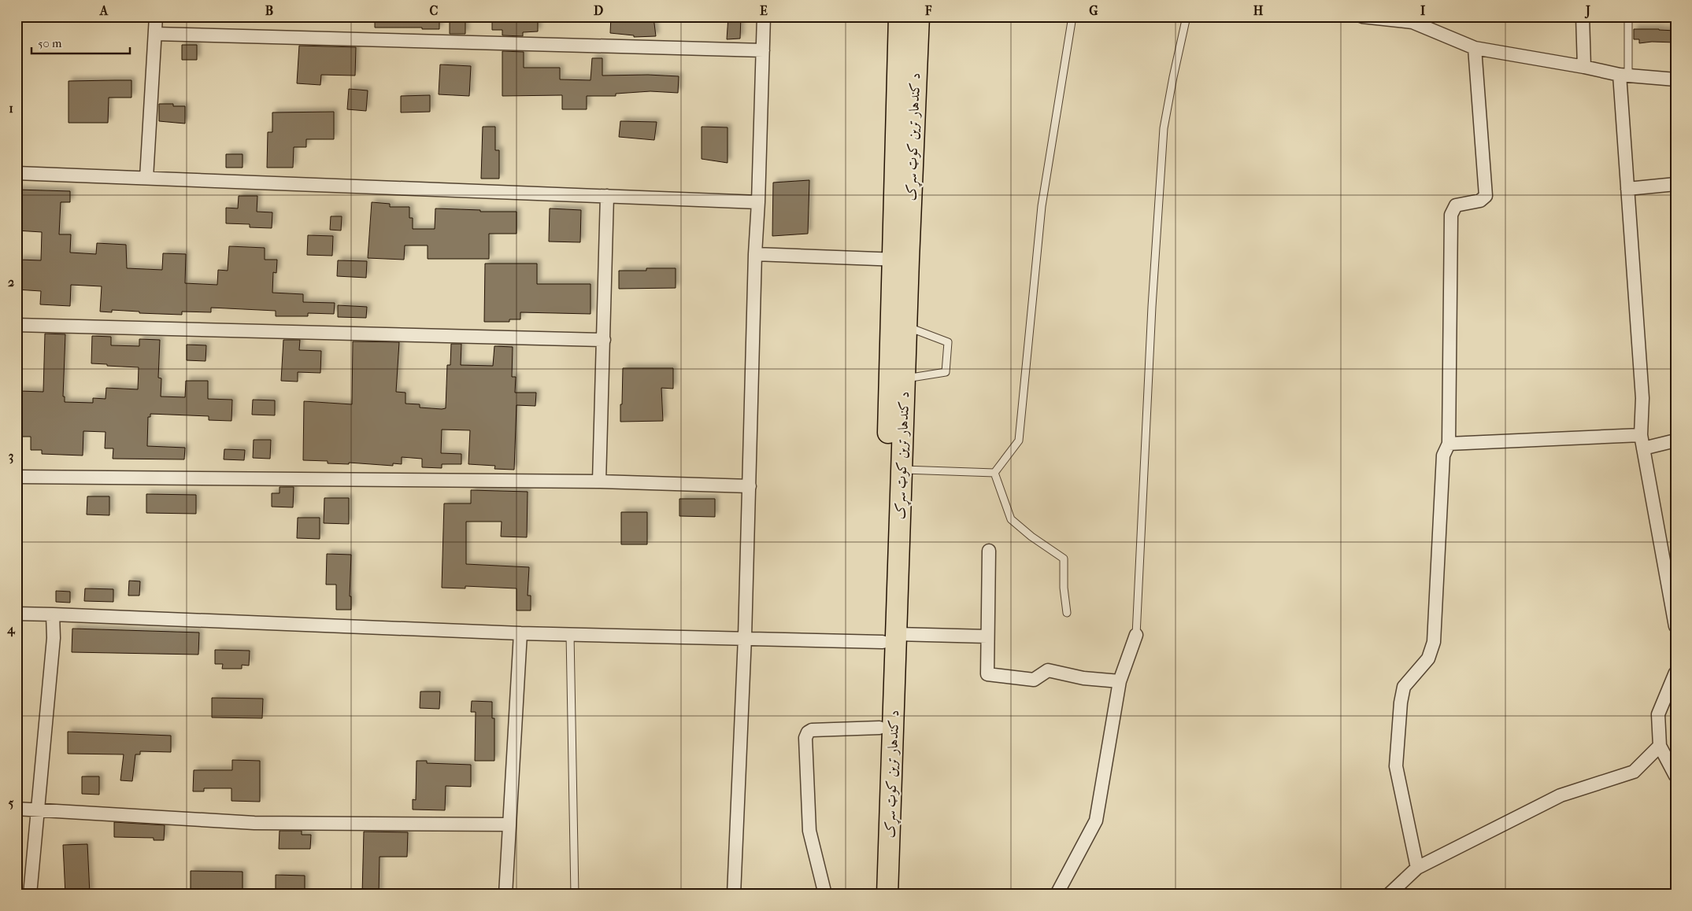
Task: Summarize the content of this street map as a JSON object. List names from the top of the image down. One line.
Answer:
{"streets":{"main road":["د کندهار ترين کوټ سړک"]},"scale_bar":"50 m","grid":{"columns":["A","B","C","D","E","F","G","H","I","J"],"rows":["1","2","3","4","5"]}}
